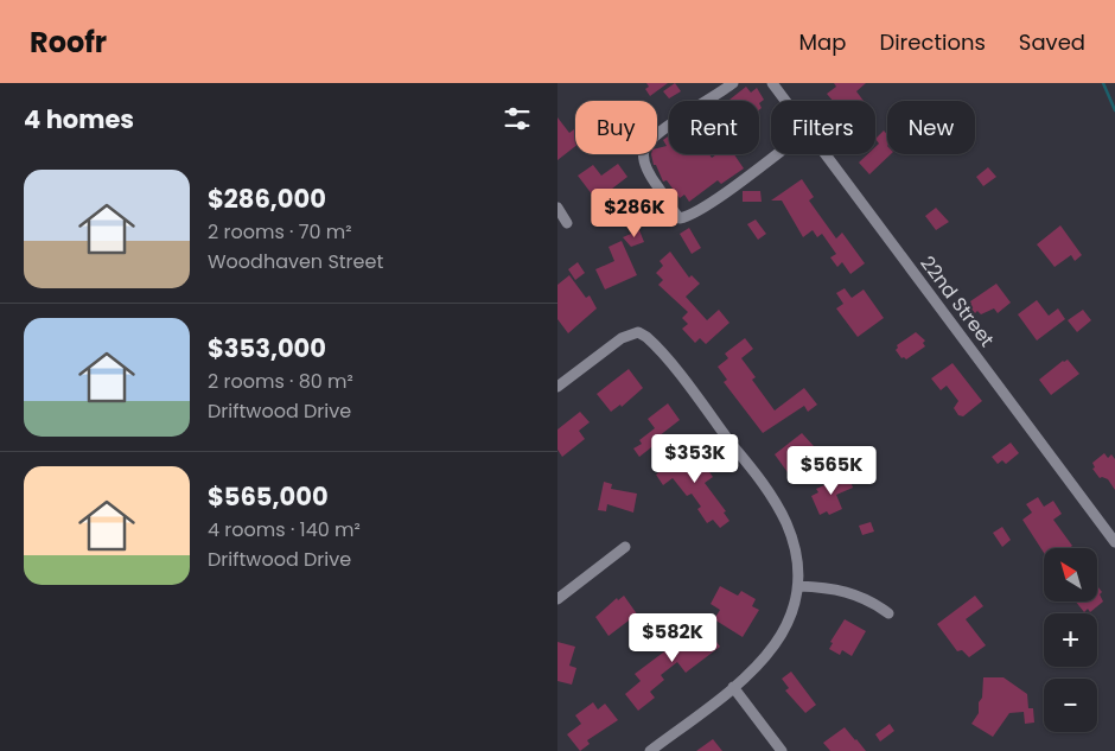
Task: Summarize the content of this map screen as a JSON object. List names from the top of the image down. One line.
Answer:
{"streets":{"street":["22nd Street"]},"north":"top left","page":{"header":"Roofr","nav":["Map","Directions","Saved"],"heading":"4 homes","chip":["Buy","Rent","Filters","New"],"list":[{"name":"$286,000","note":"2 rooms · 70 m² · Woodhaven Street"},{"name":"$353,000","note":"2 rooms · 80 m² · Driftwood Drive"},{"name":"$565,000","note":"4 rooms · 140 m² · Driftwood Drive"}],"price":["$286K","$353K","$565K","$582K"],"map_buttons":["+","−"]}}
